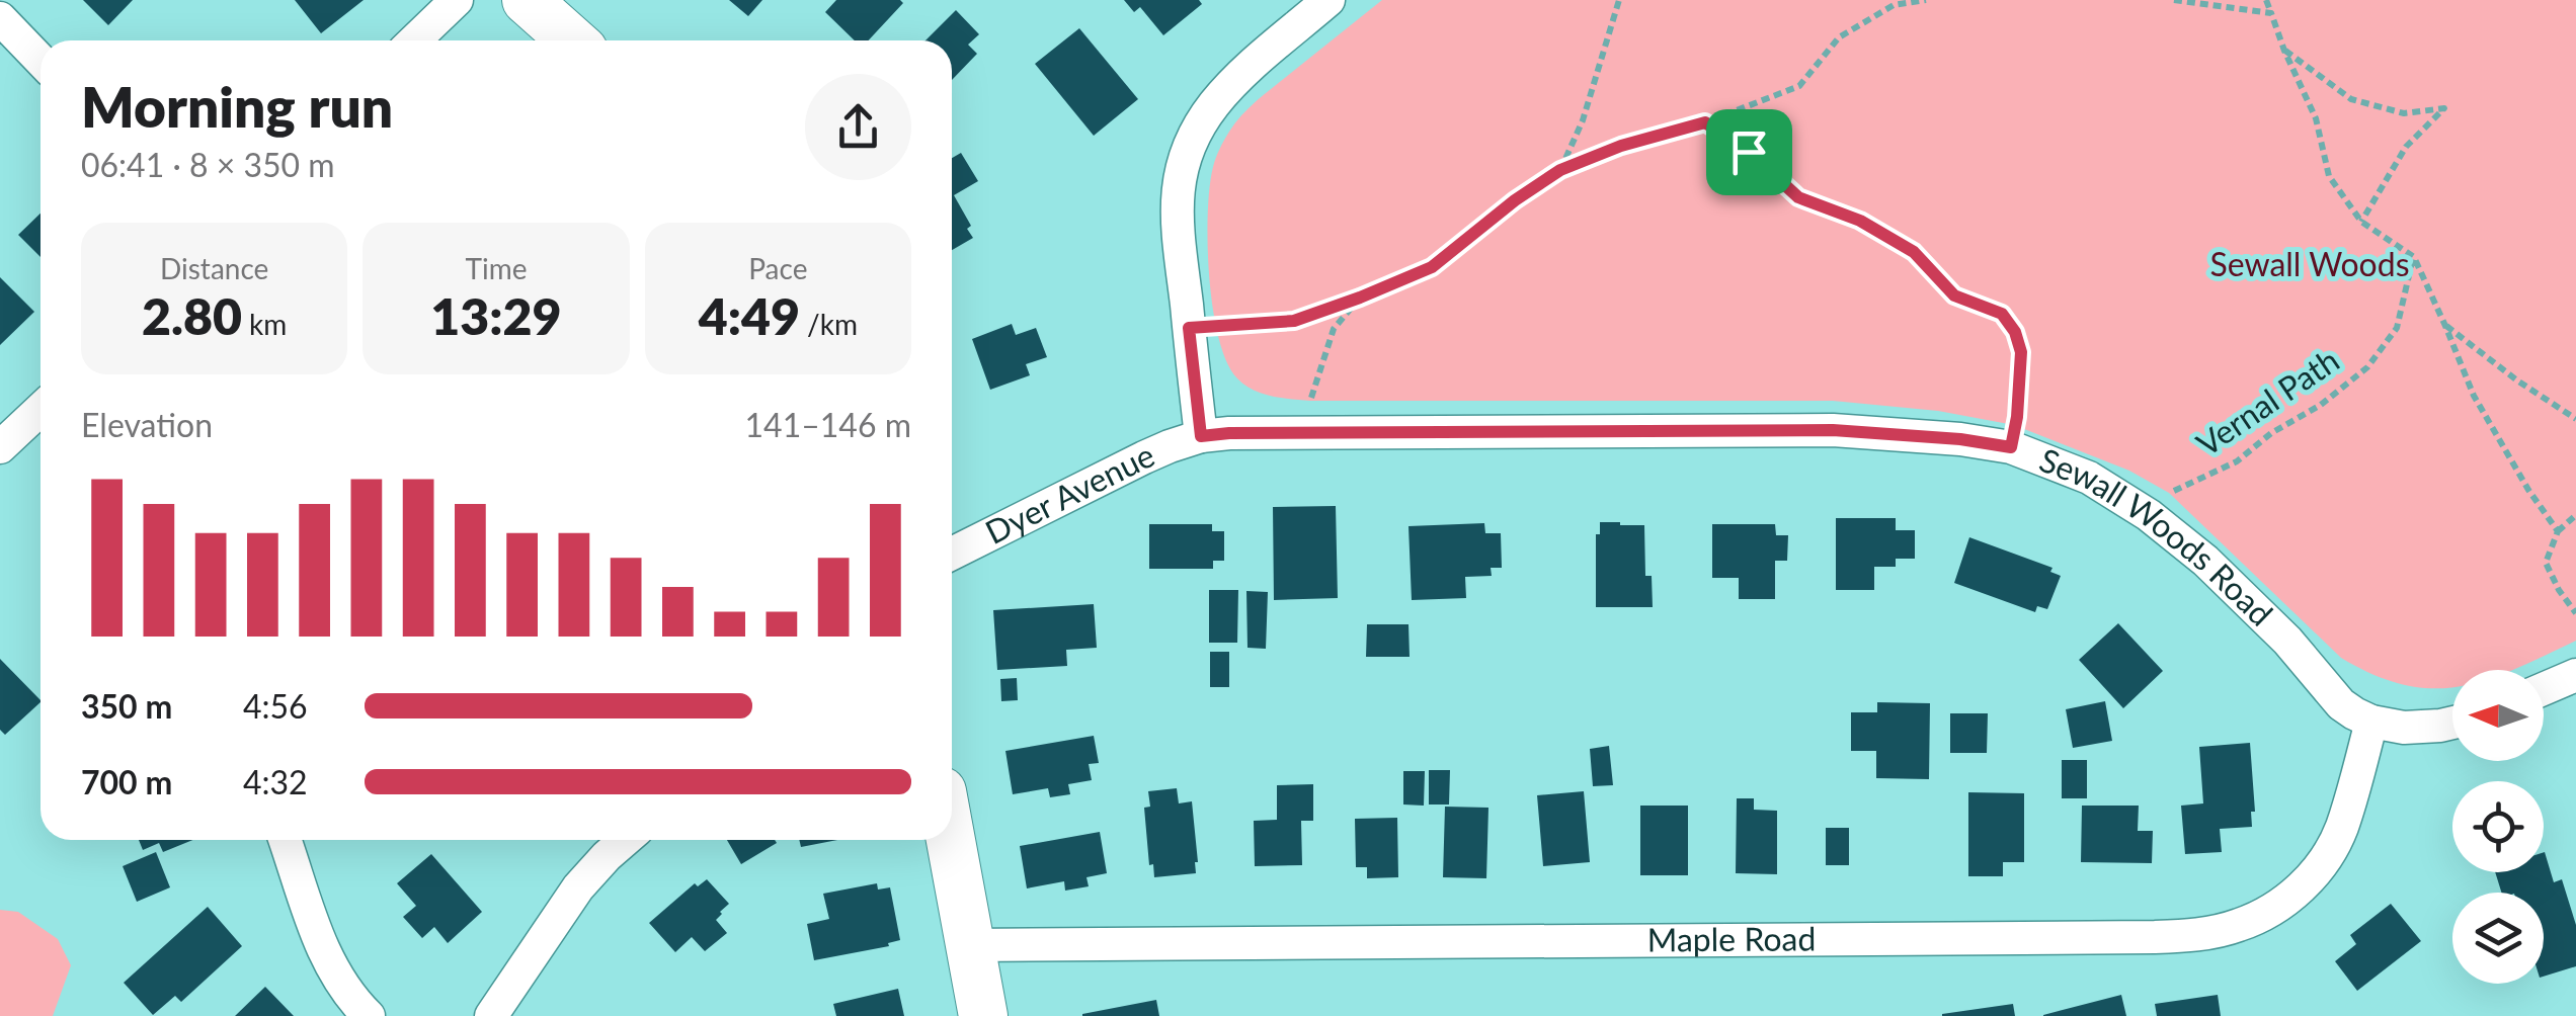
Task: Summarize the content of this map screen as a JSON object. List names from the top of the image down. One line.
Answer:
{"streets":{"street":["Dyer Avenue","Sewall Woods Road","Maple Road"],"path":["Vernal Path"]},"crossings":[["Vernal Path","Sewall Woods Road"],["Dyer Avenue","Sewall Woods Road"],["Sewall Woods Road","Maple Road"]],"parks":["Sewall Woods"],"north":"left","page":{"heading":["Morning run","06:41 · 8 × 350 m"],"stats":[["Distance","2.80 km"],["Time","13:29"],["Pace","4:49 /km"]],"chart":["Elevation","141–146 m"],"list":[{"name":"350 m","note":"4:56"},{"name":"700 m","note":"4:32"}]}}
